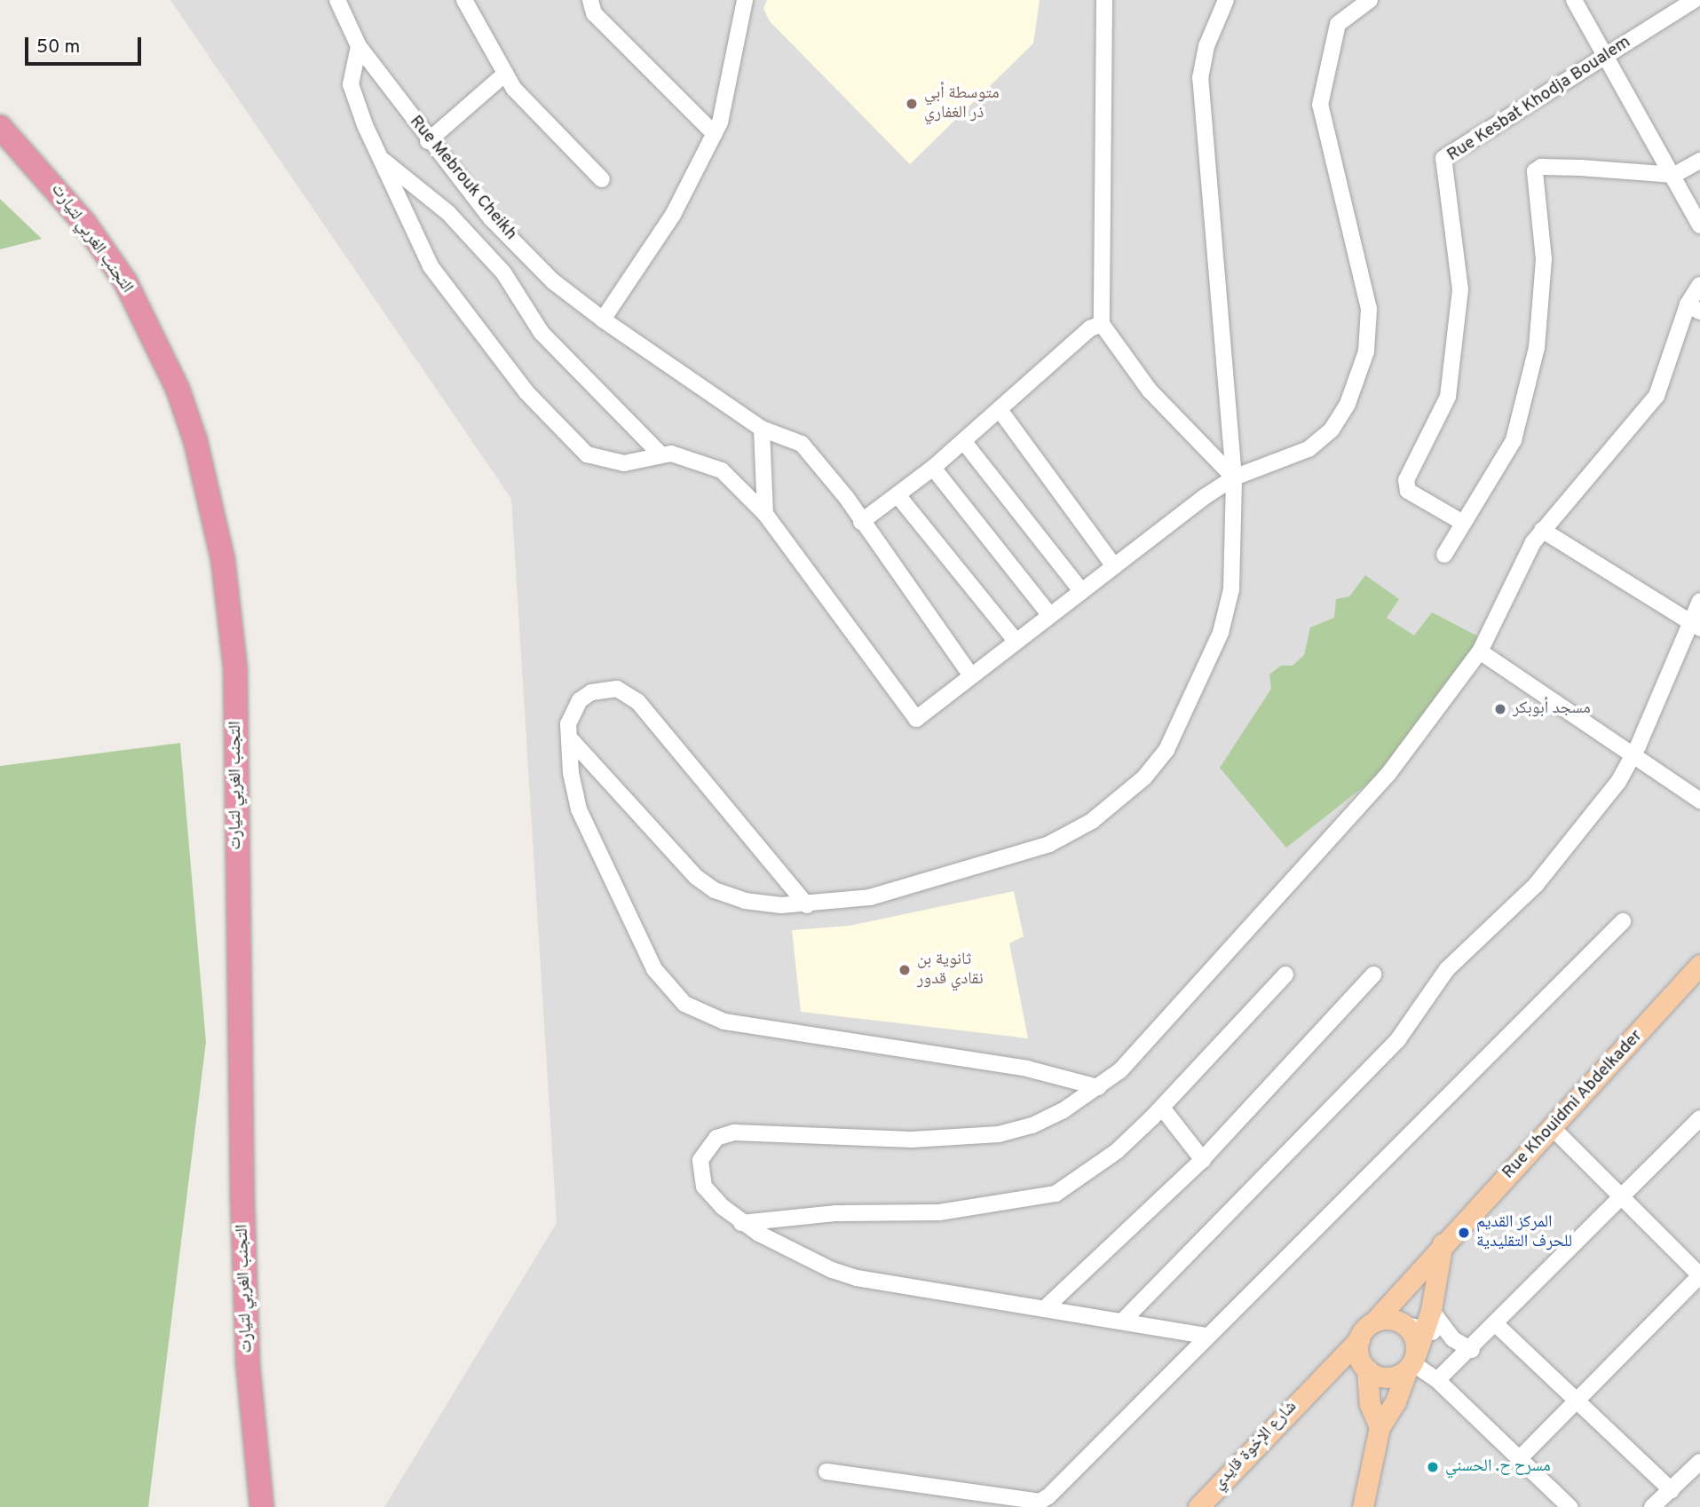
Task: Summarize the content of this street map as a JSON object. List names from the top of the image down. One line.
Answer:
{"streets":{"highway":["التجنب الغربي لتيارت"],"main road":["Rue Khouidmi Abdelkader","شارع الإخوة قايدي"],"street":["Rue Kesbat Khodja Boualem","Rue Mebrouk Cheikh"]},"crossings":[["Rue Khouidmi Abdelkader","شارع الإخوة قايدي"]],"places":["متوسطة أبي ذر الغفاري","مسجد أبوبكر","ثانوية بن نقادي قدور","المركز القديم للحرف التقليدية","مسرح ح. الحسني"],"scale_bar":"50 m"}
